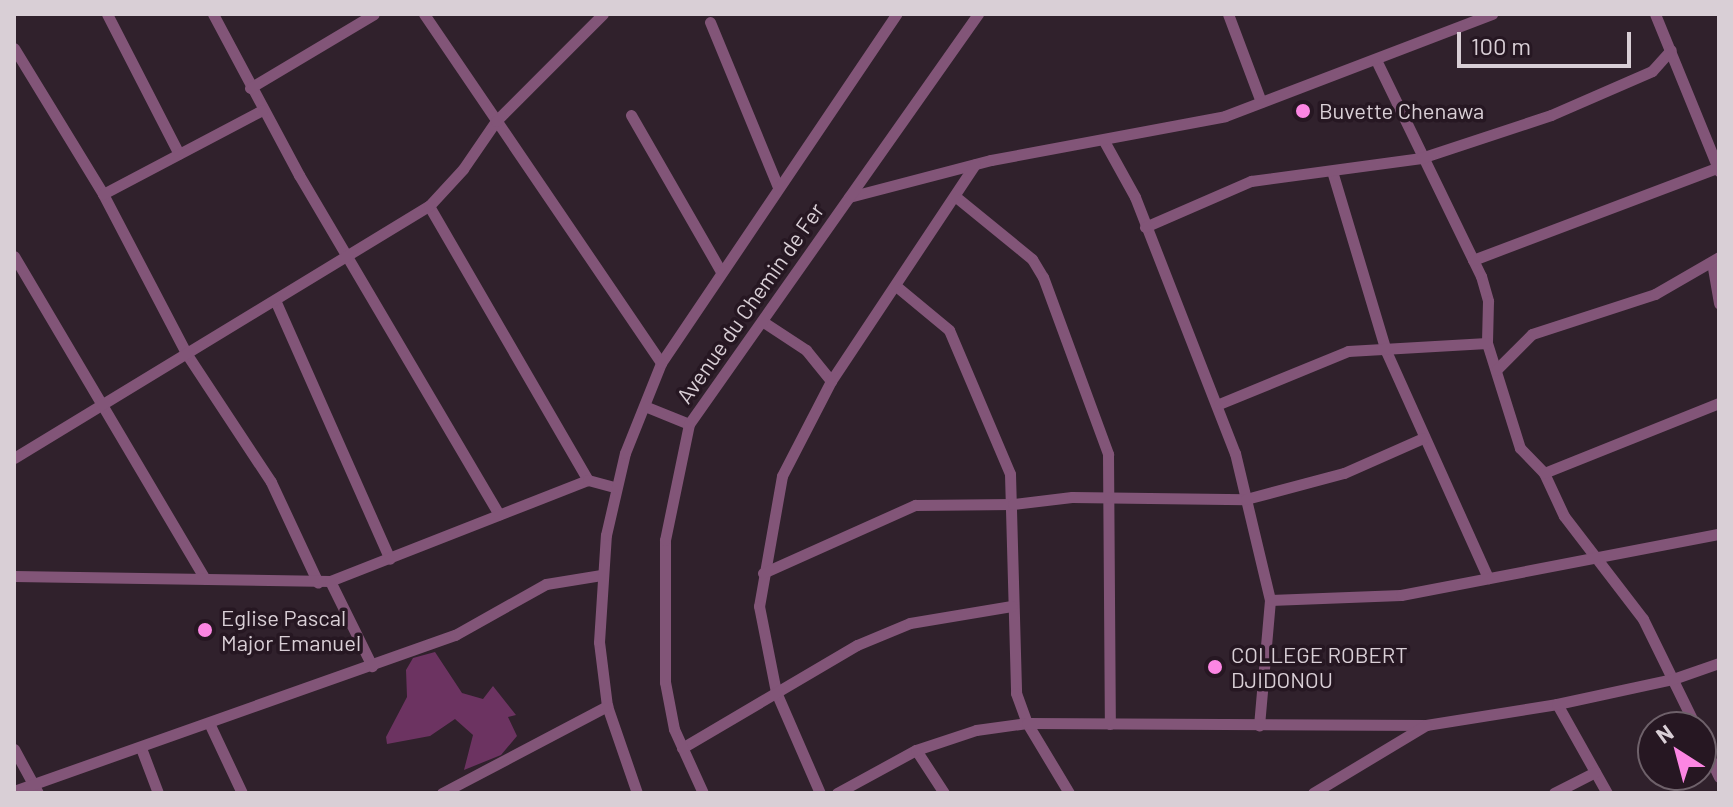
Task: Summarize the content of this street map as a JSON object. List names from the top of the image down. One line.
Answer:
{"streets":{"street":["Avenue du Chemin de Fer"]},"places":["Buvette Chenawa","Eglise Pascal Major Emanuel","COLLEGE ROBERT DJIDONOU"],"scale_bar":"100 m","north":"top left"}
